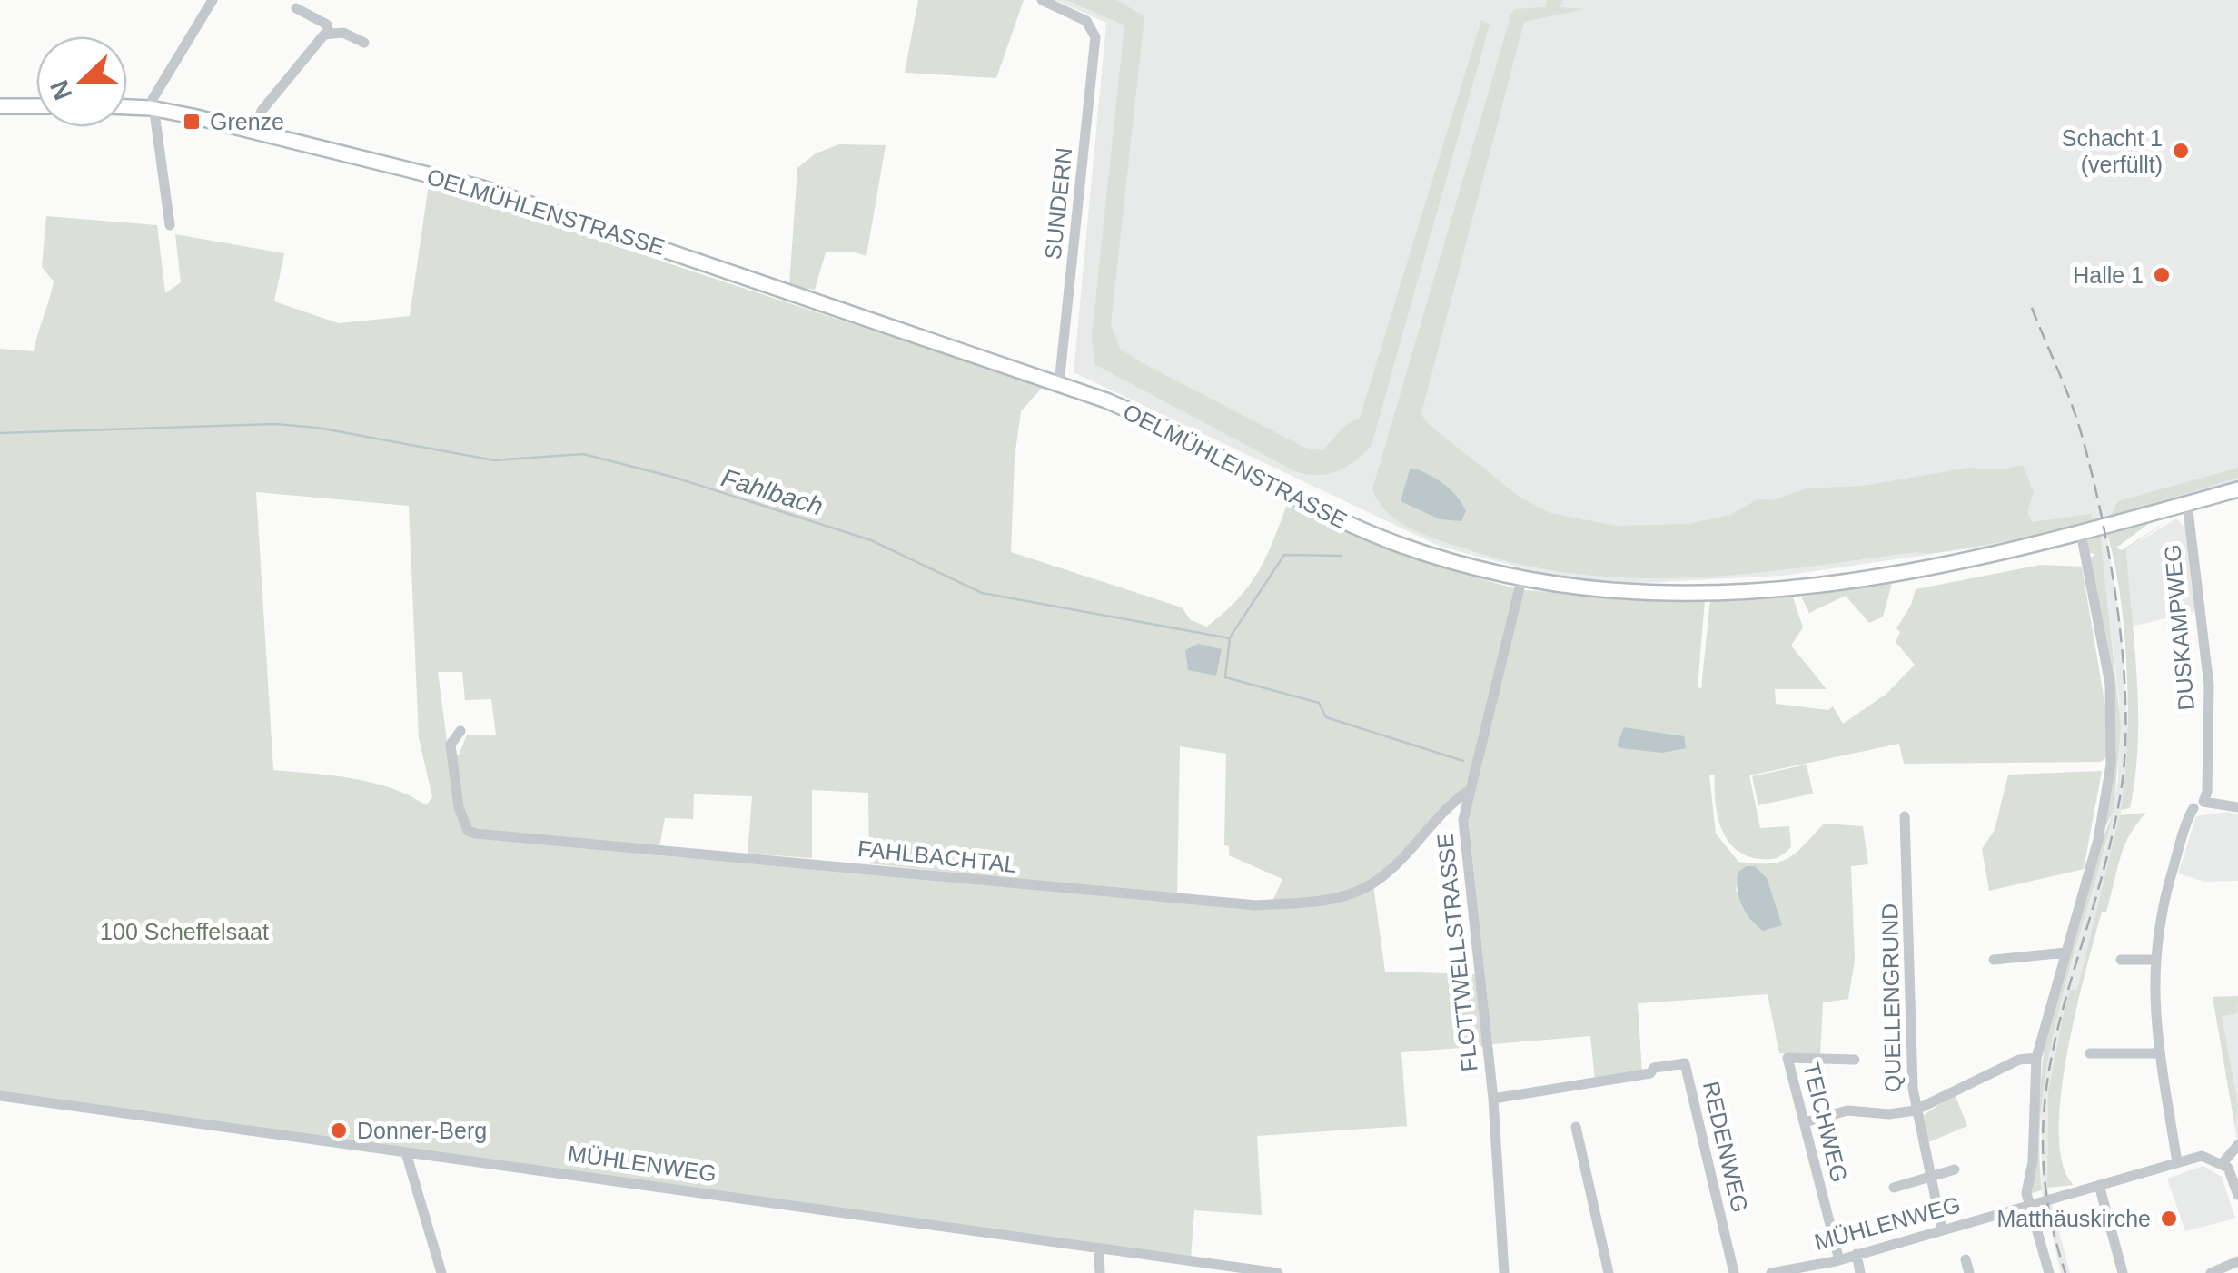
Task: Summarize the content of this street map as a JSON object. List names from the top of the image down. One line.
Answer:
{"streets":{"street":["SUNDERN","OELMÜHLENSTRASSE","DUSKAMPWEG","FAHLBACHTAL","FLOTTWELLSTRASSE","QUELLENGRUND","TEICHWEG","REDENWEG","MÜHLENWEG"]},"crossings":[["SUNDERN","OELMÜHLENSTRASSE"],["OELMÜHLENSTRASSE","DUSKAMPWEG"],["OELMÜHLENSTRASSE","FLOTTWELLSTRASSE"],["DUSKAMPWEG","MÜHLENWEG"],["FAHLBACHTAL","FLOTTWELLSTRASSE"],["FLOTTWELLSTRASSE","REDENWEG"],["QUELLENGRUND","MÜHLENWEG"],["TEICHWEG","MÜHLENWEG"]],"water":["Fahlbach"],"parks":["100 Scheffelsaat"],"places":{"transit":["Grenze"],"other":["Schacht 1 (verfüllt)","Halle 1","Donner-Berg","Matthäuskirche"]},"north":"left"}
